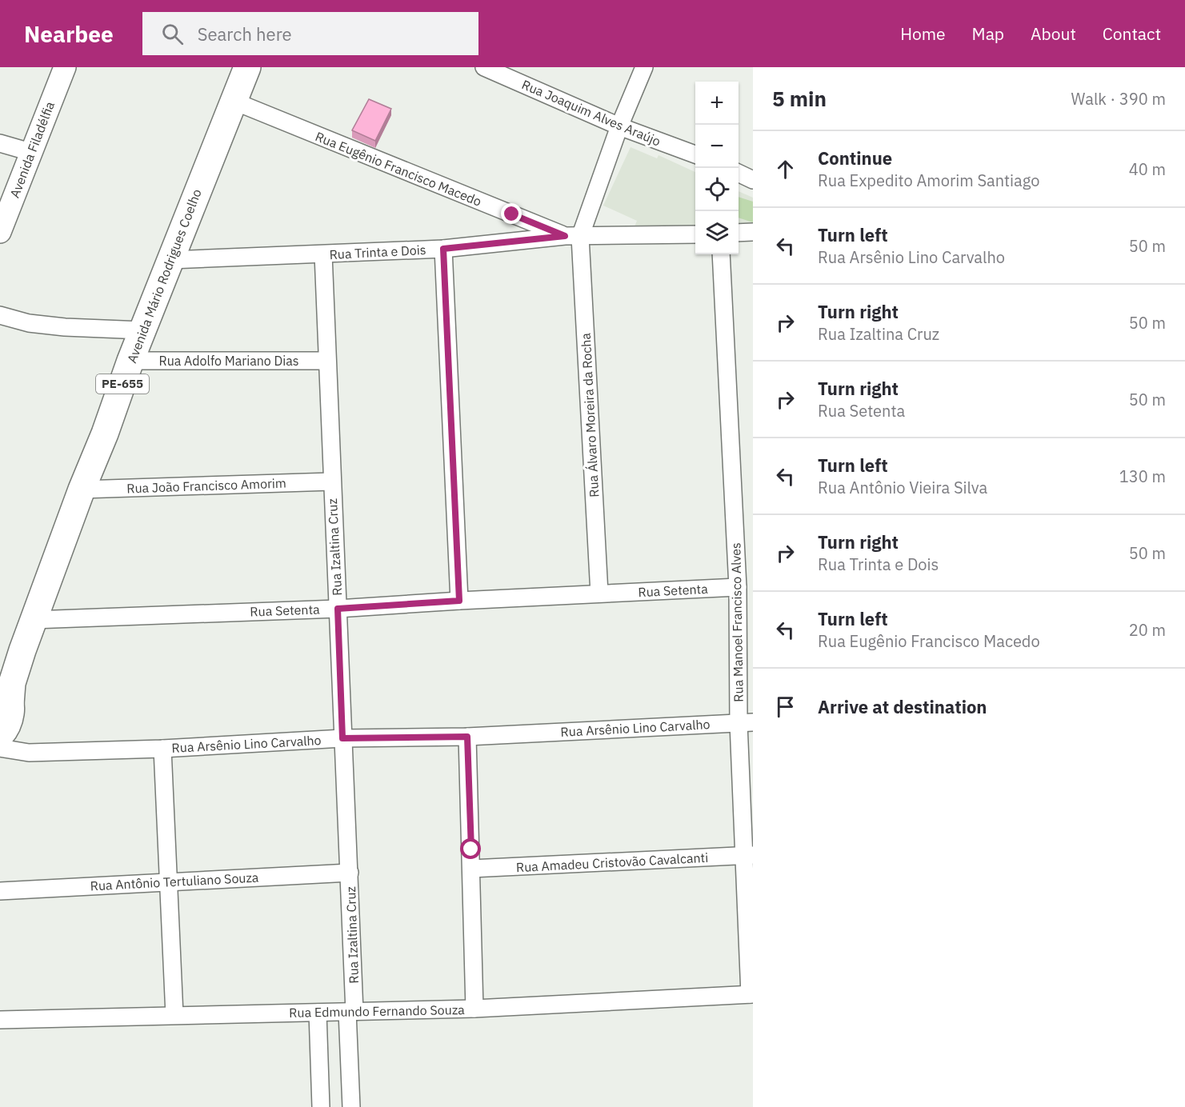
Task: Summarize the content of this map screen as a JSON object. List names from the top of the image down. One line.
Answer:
{"streets":{"main road":["Avenida Mário Rodrigues Coelho","PE-655"],"street":["Rua Joaquim Alves Araújo","Avenida Filadélfia","Rua Eugênio Francisco Macedo","Rua Trinta e Dois","Rua Adolfo Mariano Dias","Rua Álvaro Moreira da Rocha","Rua João Francisco Amorim","Rua Izaltina Cruz","Rua Setenta","Rua Manoel Francisco Alves","Rua Arsênio Lino Carvalho","Rua Amadeu Cristovão Cavalcanti","Rua Antônio Tertuliano Souza","Rua Edmundo Fernando Souza"]},"crossings":[["Rua Eugênio Francisco Macedo","Rua Trinta e Dois"],["Rua Eugênio Francisco Macedo","Avenida Mário Rodrigues Coelho"],["Rua Eugênio Francisco Macedo","Rua Álvaro Moreira da Rocha"],["Rua Trinta e Dois","Avenida Mário Rodrigues Coelho"],["Rua Trinta e Dois","Rua Álvaro Moreira da Rocha"],["Rua Trinta e Dois","Rua Izaltina Cruz"],["Avenida Mário Rodrigues Coelho","Rua Adolfo Mariano Dias"],["Avenida Mário Rodrigues Coelho","PE-655"],["Avenida Mário Rodrigues Coelho","Rua João Francisco Amorim"],["Avenida Mário Rodrigues Coelho","Rua Setenta"],["Rua Adolfo Mariano Dias","Rua Izaltina Cruz"],["Rua Álvaro Moreira da Rocha","Rua Setenta"],["Rua João Francisco Amorim","Rua Izaltina Cruz"],["Rua Izaltina Cruz","Rua Setenta"],["Rua Izaltina Cruz","Rua Arsênio Lino Carvalho"],["Rua Izaltina Cruz","Rua Antônio Tertuliano Souza"],["Rua Izaltina Cruz","Rua Edmundo Fernando Souza"],["Rua Setenta","Rua Manoel Francisco Alves"],["Rua Manoel Francisco Alves","Rua Arsênio Lino Carvalho"],["Rua Manoel Francisco Alves","Rua Amadeu Cristovão Cavalcanti"],["Rua Manoel Francisco Alves","Rua Edmundo Fernando Souza"]],"page":{"header":"Nearbee","search":"Search here","nav":["Home","Map","About","Contact"],"heading":["5 min","Walk · 390 m"],"map_buttons":["+","−"],"list":[["Continue","Rua Expedito Amorim Santiago","40 m"],["Turn left","Rua Arsênio Lino Carvalho","50 m"],["Turn right","Rua Izaltina Cruz","50 m"],["Turn right","Rua Setenta","50 m"],["Turn left","Rua Antônio Vieira Silva","130 m"],["Turn right","Rua Trinta e Dois","50 m"],["Turn left","Rua Eugênio Francisco Macedo","20 m"],"Arrive at destination"]}}
